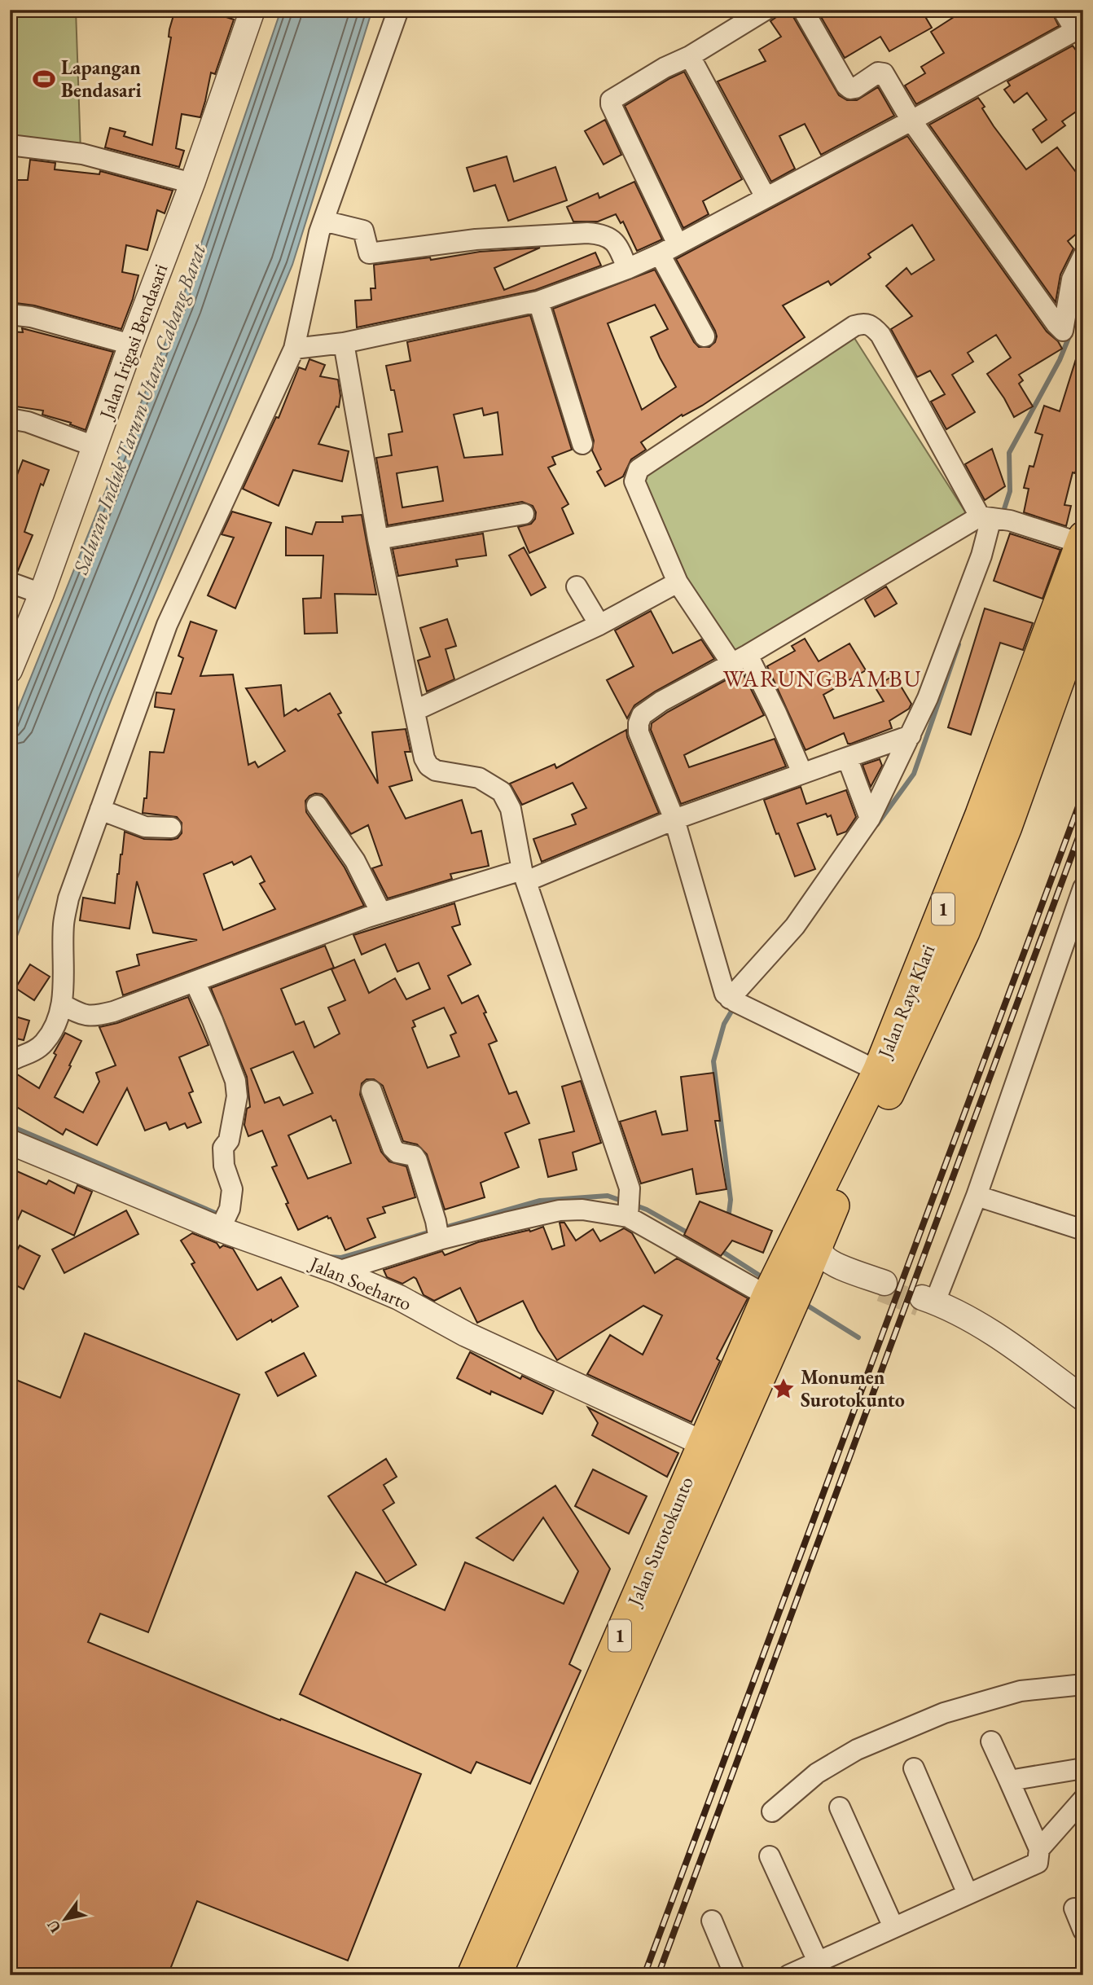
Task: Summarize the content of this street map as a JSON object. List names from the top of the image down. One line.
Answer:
{"streets":{"main road":["1","Jalan Raya Klari","Jalan Surotokunto"],"street":["Jalan Irigasi Bendasari","Jalan Soeharto"]},"crossings":[["Jalan Raya Klari","Jalan Surotokunto"],["Jalan Soeharto","Jalan Surotokunto"]],"districts":["WARUNGBAMBU"],"water":["Saluran Induk Tarum Utara Cabang Barat"],"places":{"sports":["Lapangan Bendasari"],"place":["Monumen Surotokunto"]},"north":"bottom left"}
